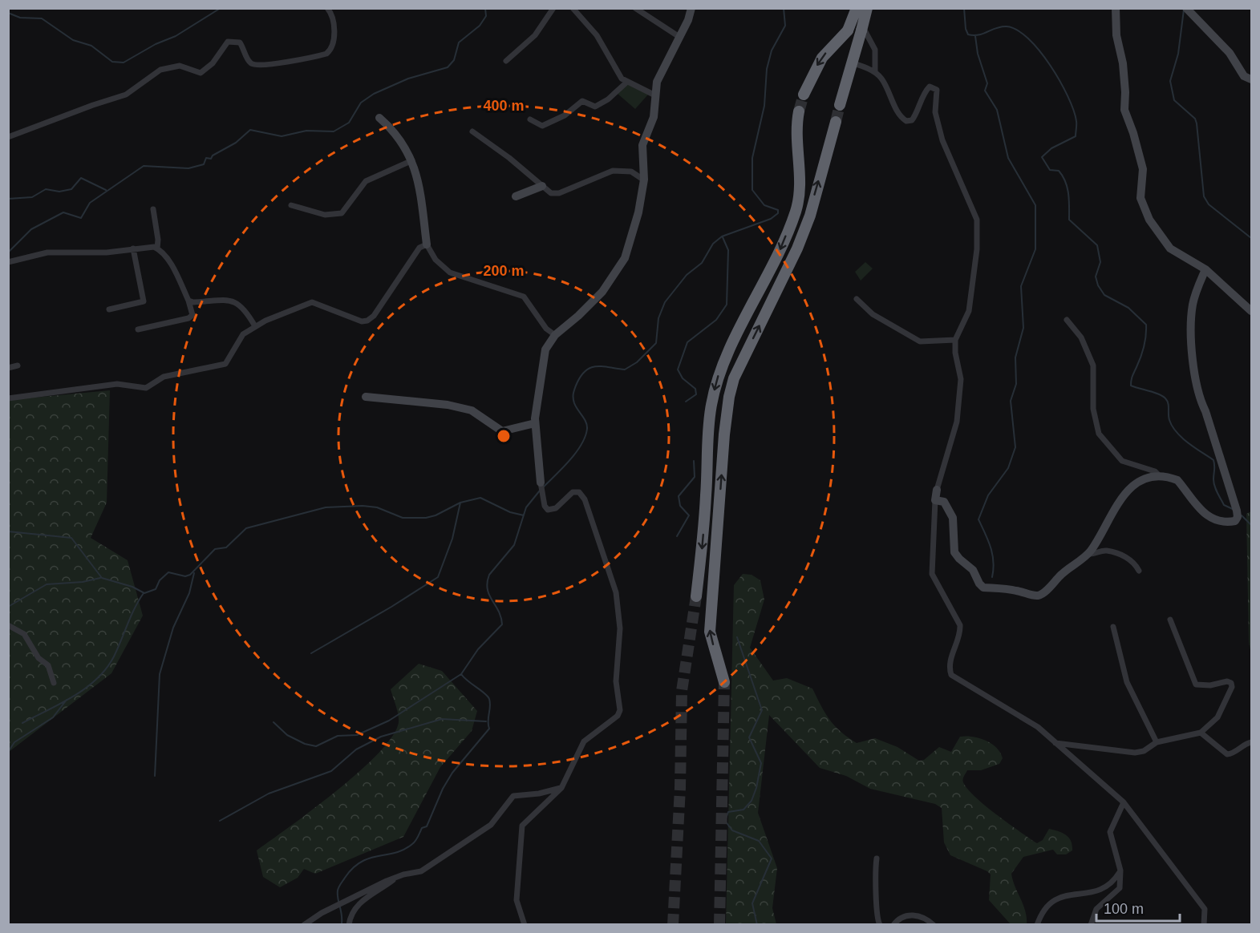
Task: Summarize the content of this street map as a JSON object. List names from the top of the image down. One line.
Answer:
{"scale_bar":"100 m","rings":["400 m","200 m"]}
